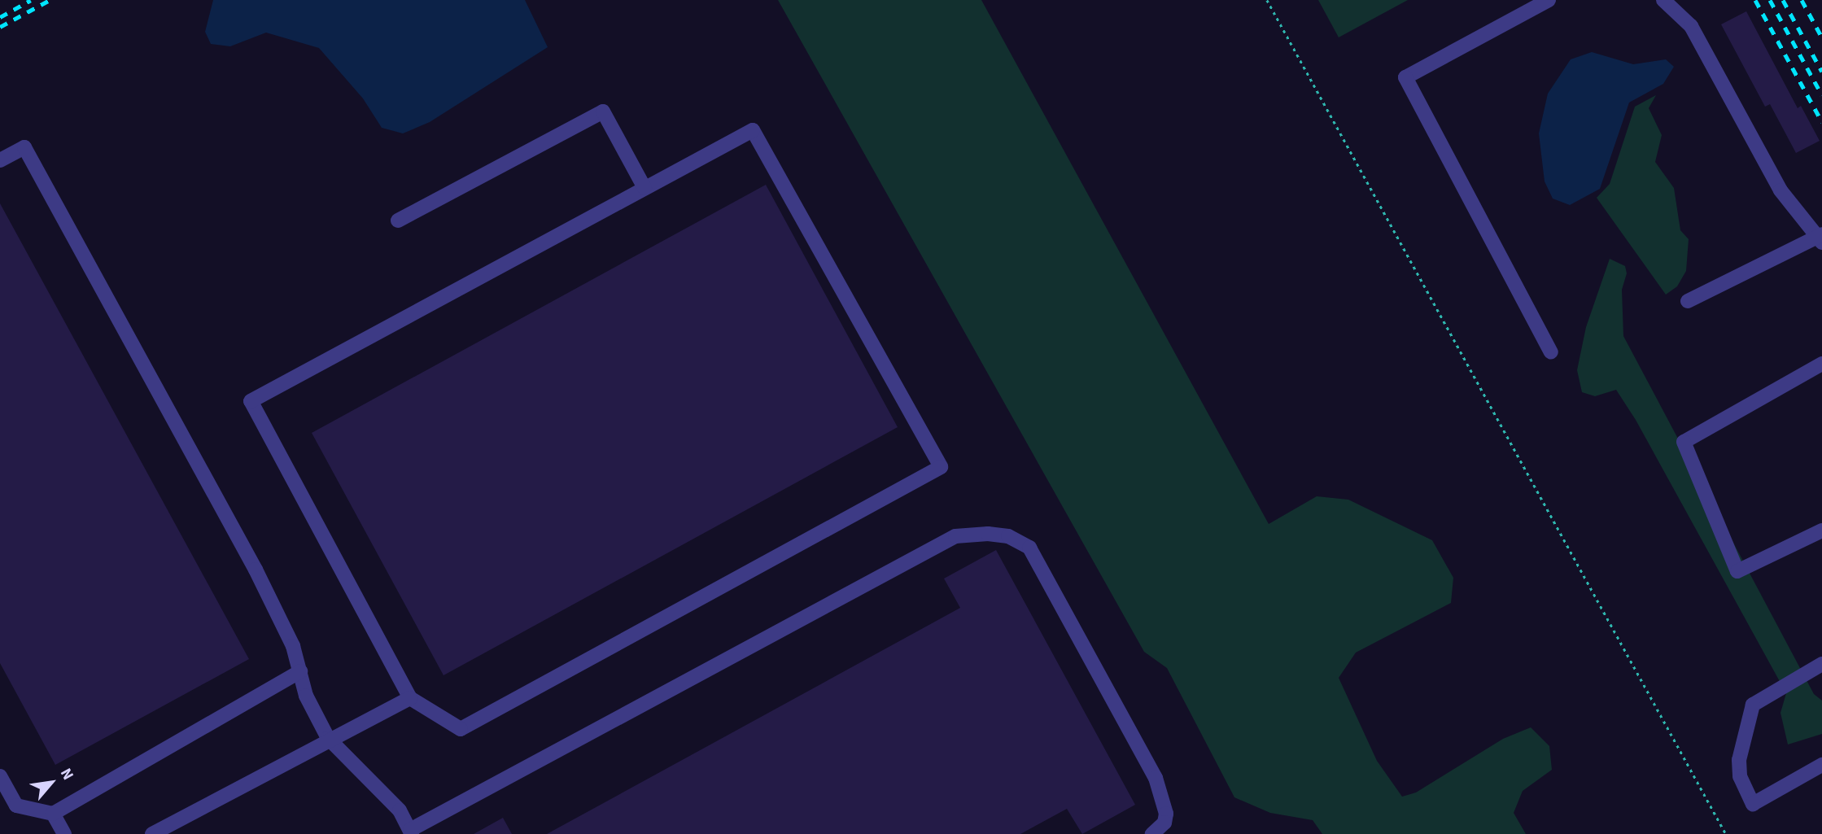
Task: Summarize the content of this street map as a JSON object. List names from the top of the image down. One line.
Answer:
{"north":"top right"}
